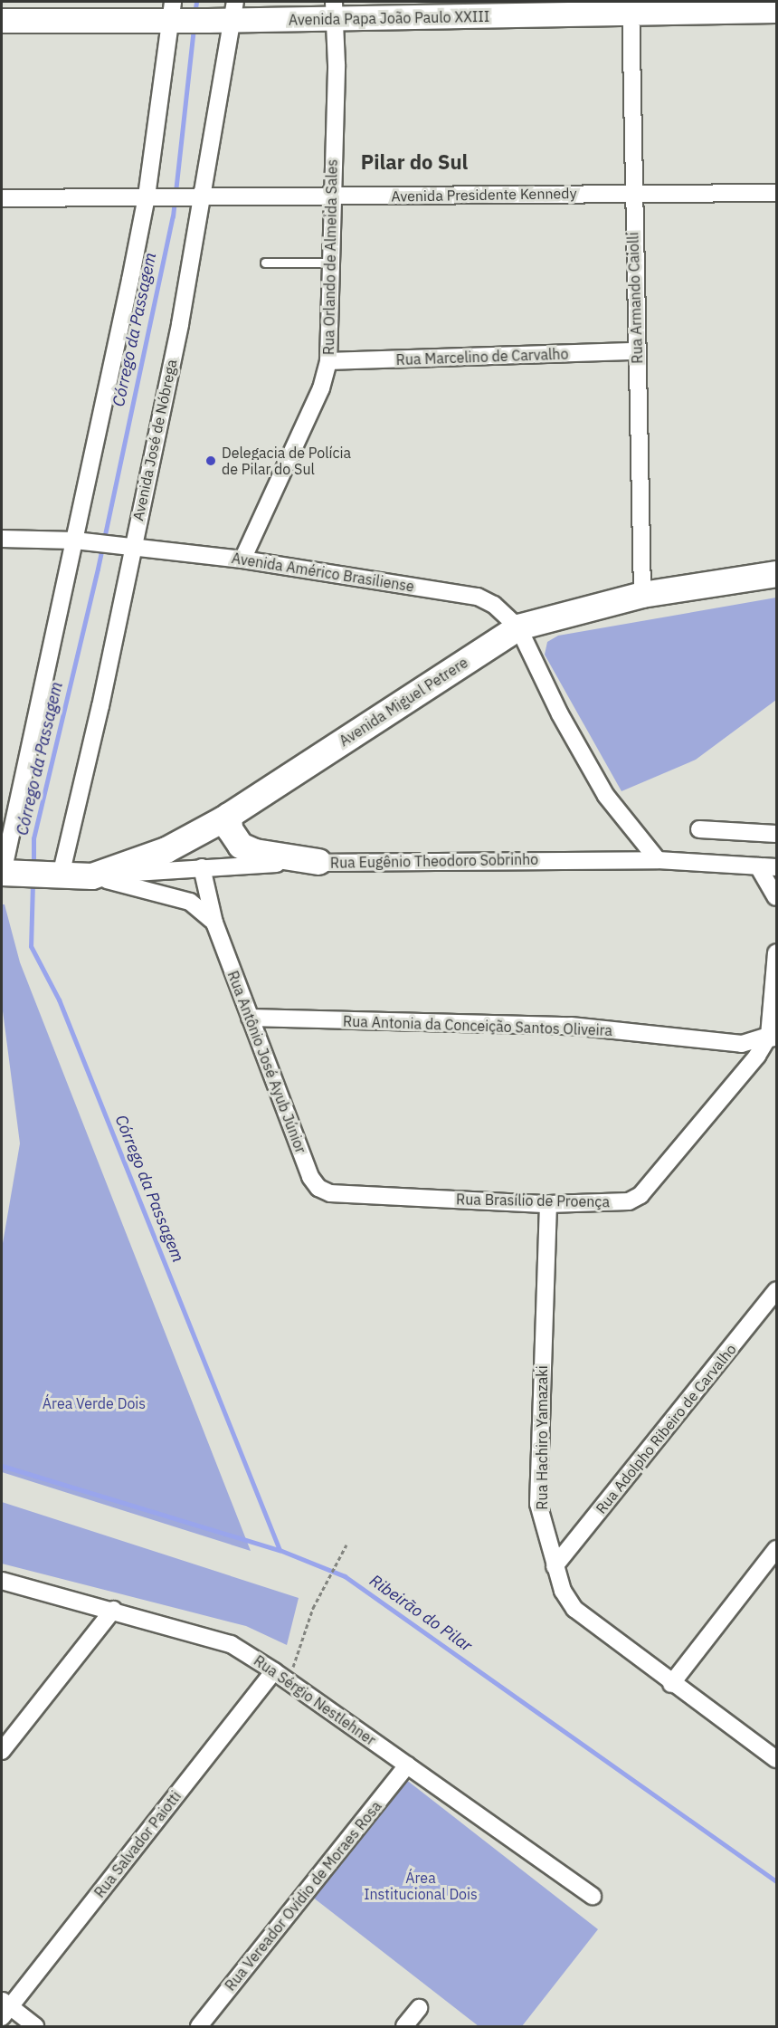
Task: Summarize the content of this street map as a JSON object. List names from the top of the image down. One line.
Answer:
{"streets":{"main road":["Avenida Papa João Paulo XXIII","Avenida Miguel Petrere"],"street":["Avenida Presidente Kennedy","Rua Orlando de Almeida Sales","Rua Armando Caiolli","Rua Marcelino de Carvalho","Avenida José de Nóbrega","Avenida Américo Brasiliense","Rua Eugênio Theodoro Sobrinho","Rua Antonia da Conceição Santos Oliveira","Rua Antônio José Ayub Júnior","Rua Brasílio de Proença","Rua Adolpho Ribeiro de Carvalho","Rua Hachiro Yamazaki","Rua Sérgio Nestlehner","Rua Salvador Paiotti","Rua Vereador Ovídio de Moraes Rosa"]},"crossings":[["Avenida Papa João Paulo XXIII","Rua Orlando de Almeida Sales"],["Avenida Papa João Paulo XXIII","Rua Armando Caiolli"],["Avenida Papa João Paulo XXIII","Avenida José de Nóbrega"],["Avenida Presidente Kennedy","Rua Orlando de Almeida Sales"],["Avenida Presidente Kennedy","Rua Armando Caiolli"],["Avenida Presidente Kennedy","Avenida José de Nóbrega"],["Rua Orlando de Almeida Sales","Rua Marcelino de Carvalho"],["Rua Orlando de Almeida Sales","Avenida Américo Brasiliense"],["Rua Armando Caiolli","Rua Marcelino de Carvalho"],["Rua Armando Caiolli","Avenida Miguel Petrere"],["Avenida José de Nóbrega","Avenida Américo Brasiliense"],["Avenida José de Nóbrega","Avenida Miguel Petrere"],["Avenida Américo Brasiliense","Avenida Miguel Petrere"],["Avenida Miguel Petrere","Rua Eugênio Theodoro Sobrinho"],["Avenida Miguel Petrere","Rua Antônio José Ayub Júnior"],["Rua Eugênio Theodoro Sobrinho","Rua Antônio José Ayub Júnior"],["Rua Antonia da Conceição Santos Oliveira","Rua Antônio José Ayub Júnior"],["Rua Antonia da Conceição Santos Oliveira","Rua Brasílio de Proença"],["Rua Antônio José Ayub Júnior","Rua Brasílio de Proença"],["Rua Brasílio de Proença","Rua Hachiro Yamazaki"],["Rua Adolpho Ribeiro de Carvalho","Rua Hachiro Yamazaki"],["Rua Sérgio Nestlehner","Rua Salvador Paiotti"],["Rua Sérgio Nestlehner","Rua Vereador Ovídio de Moraes Rosa"]],"districts":["Pilar do Sul"],"water":["Córrego da Passagem","Ribeirão do Pilar"],"parks":["Área Verde Dois","Área Institucional Dois"],"places":["Delegacia de Polícia de Pilar do Sul"]}
